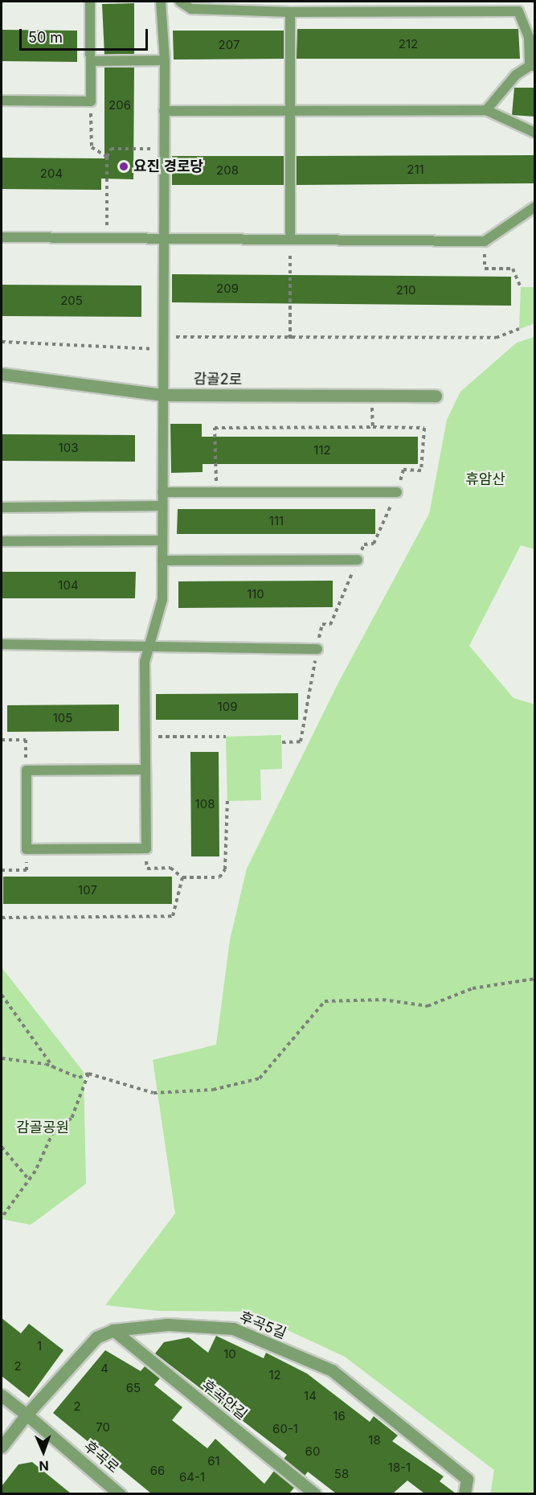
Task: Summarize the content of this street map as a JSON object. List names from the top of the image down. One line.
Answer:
{"streets":{"street":["감골2로","후곡5길","후곡안길","후곡로"]},"crossings":[["후곡5길","후곡안길"],["후곡5길","후곡로"]],"parks":["휴암산","감골공원"],"places":["요진 경로당"],"house_numbers":["212","207","206","211","208","204","209","210","205","103","112","111","104","110","109","105","108","107","1","10","2","4","12","65","14","2","16","70","60-1","18","60","61","18-1","66","58","64-1"],"scale_bar":"50 m","north":"bottom"}
